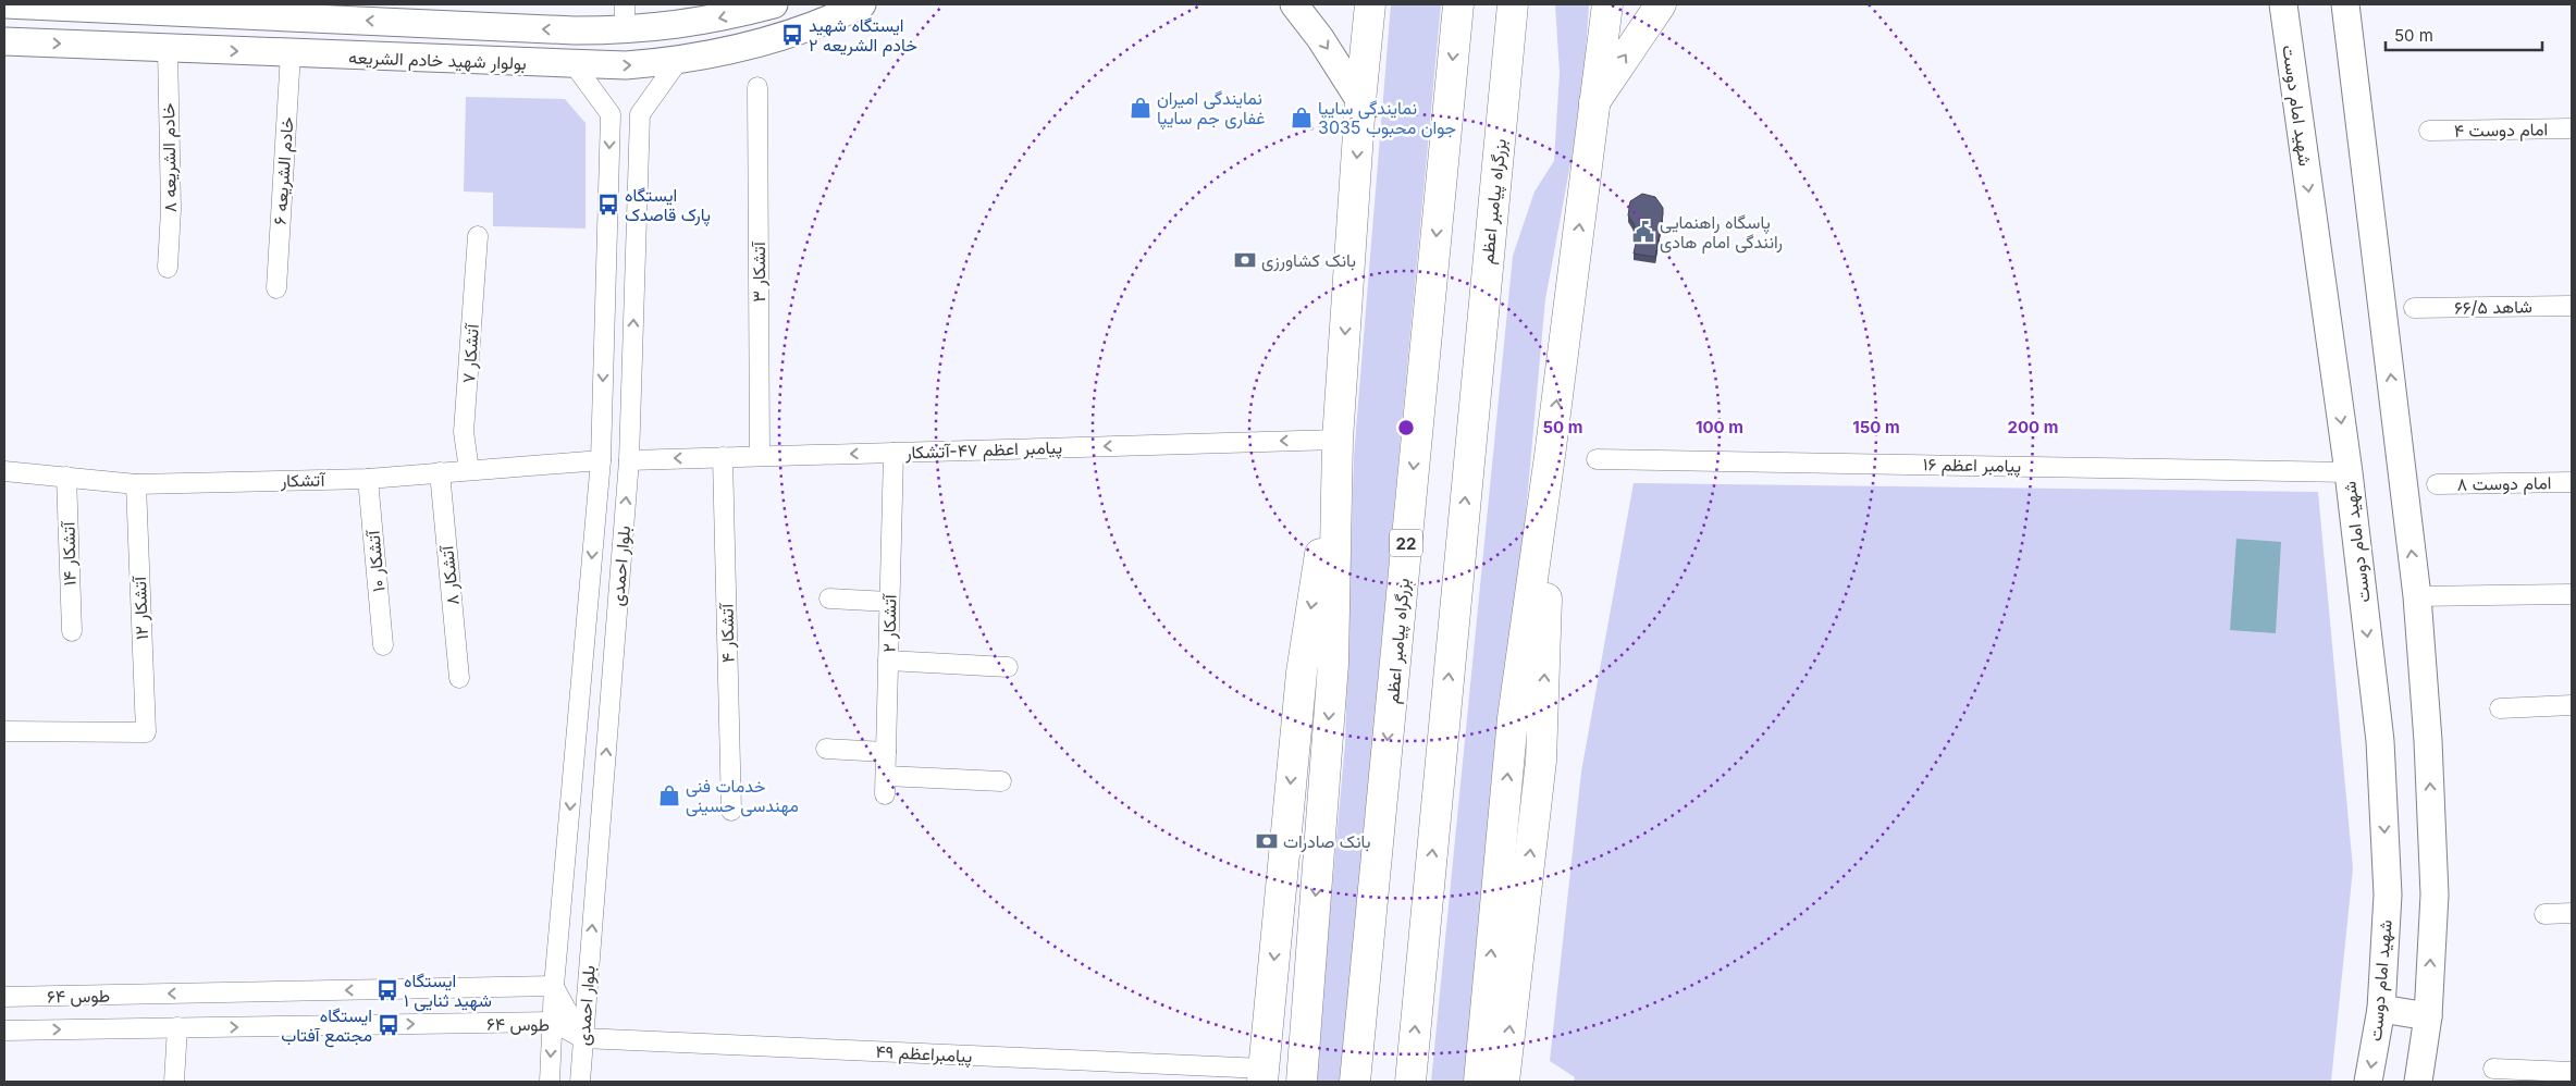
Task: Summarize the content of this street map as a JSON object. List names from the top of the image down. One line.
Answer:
{"streets":{"main road":["بولوار شهید خادم الشریعه","شهید امام دوست","بزرگراه پیامبر اعظم","22"],"street":["امام دوست ۴","خادم الشریعه ۸","خادم الشریعه ۶","آتشکار ۳","شاهد ۶۶/۵","آتشکار ۷","پیامبر اعظم ۴۷-آتشکار","پیامبر اعظم ۱۶","آتشکار","امام دوست ۸","آتشکار ۱۴","آتشکار ۱۰","بلوار احمدی","آتشکار ۸","آتشکار ۱۲","آتشکار ۲","آتشکار ۴","طوس ۶۴","پیامبراعظم ۴۹"]},"crossings":[["بولوار شهید خادم الشریعه","خادم الشریعه ۸"],["بولوار شهید خادم الشریعه","خادم الشریعه ۶"],["شهید امام دوست","پیامبر اعظم ۱۶"],["آتشکار ۳","پیامبر اعظم ۴۷-آتشکار"],["آتشکار ۷","آتشکار"],["پیامبر اعظم ۴۷-آتشکار","بلوار احمدی"],["پیامبر اعظم ۴۷-آتشکار","آتشکار ۲"],["پیامبر اعظم ۴۷-آتشکار","آتشکار ۴"],["آتشکار","آتشکار ۱۴"],["آتشکار","آتشکار ۱۰"],["آتشکار","بلوار احمدی"],["آتشکار","آتشکار ۸"],["آتشکار","آتشکار ۱۲"],["بلوار احمدی","طوس ۶۴"],["بلوار احمدی","پیامبراعظم ۴۹"],["طوس ۶۴","پیامبراعظم ۴۹"]],"one_way":["پیامبر اعظم ۴۷-آتشکار"],"places":{"bus stop":["ایستگاه شهید خادم الشریعه ۲","ایستگاه پارک قاصدک","ایستگاه شهید ثنایی ۱","ایستگاه مجتمع آفتاب"],"shop":["نمایندگی امیران غفاری جم سایپا","نمایندگی سایپا جوان محبوب 3035","خدمات فنی مهندسی حسینی"],"public building":["پاسگاه راهنمایی رانندگی امام هادی"],"bank":["بانک کشاورزی","بانک صادرات"]},"scale_bar":"50 m","rings":["50 m","100 m","150 m","200 m"]}
